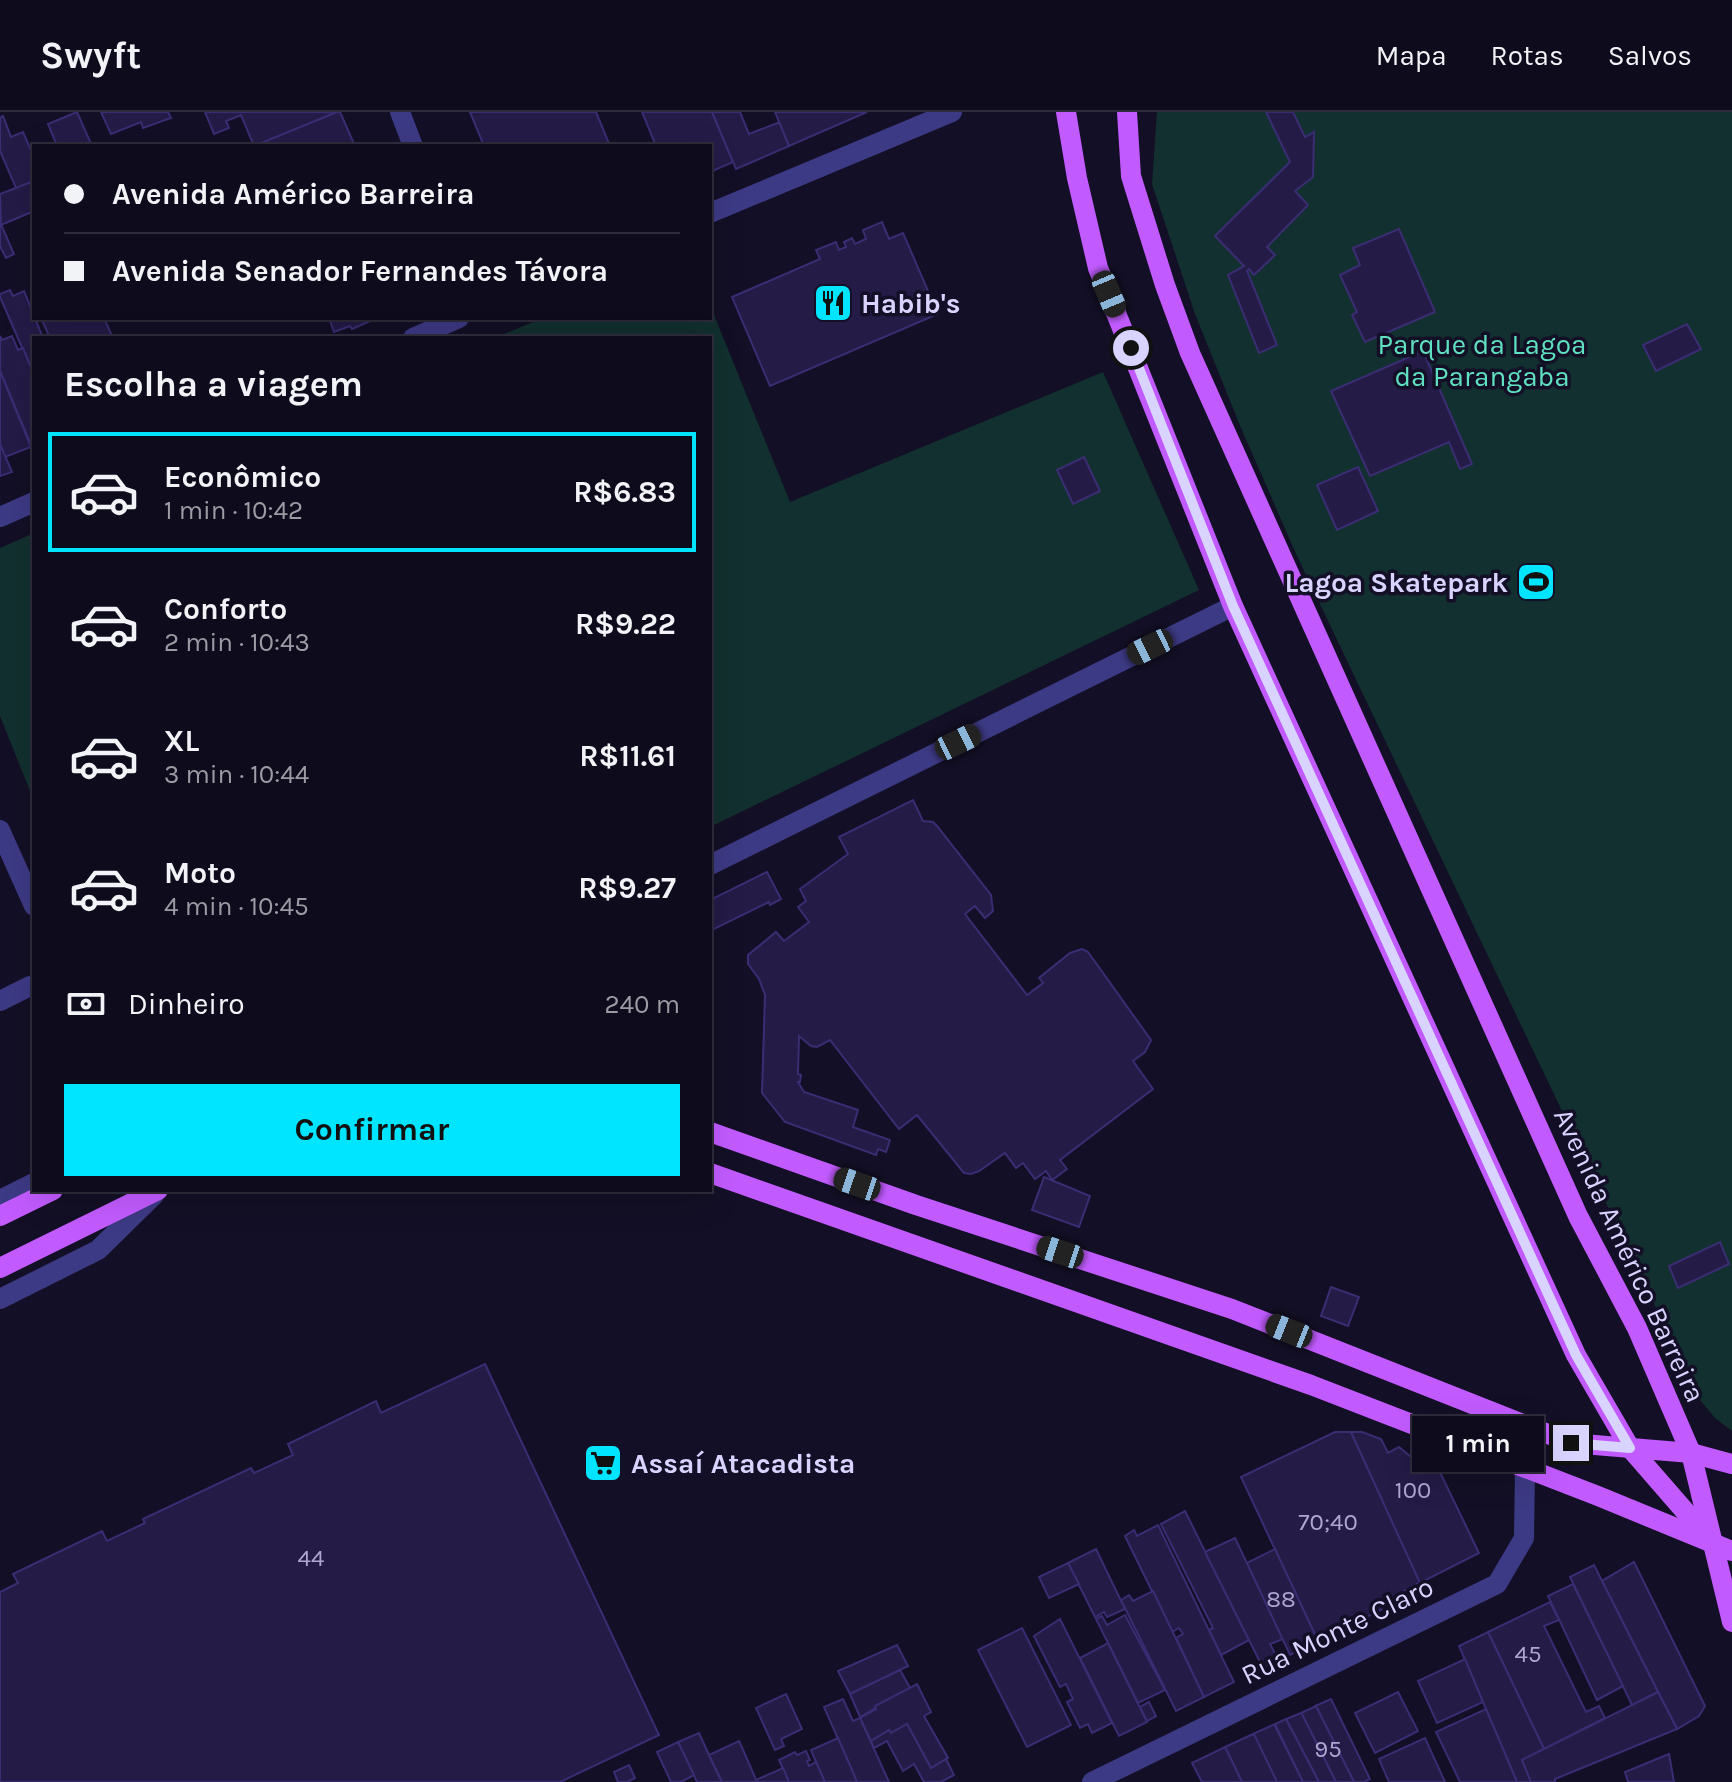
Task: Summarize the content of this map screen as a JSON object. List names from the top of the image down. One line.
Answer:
{"streets":{"main road":["Avenida Américo Barreira"],"street":["Rua Monte Claro"]},"parks":["Parque da Lagoa da Parangaba"],"places":{"restaurant":["Habib's"],"sports":["Lagoa Skatepark"],"supermarket":["Assaí Atacadista"]},"house_numbers":["100","70;40","44","88","45","95"],"page":{"header":"Swyft","nav":["Mapa","Rotas","Salvos"],"banner":["Avenida Américo Barreira","Avenida Senador Fernandes Távora"],"heading":"Escolha a viagem","list":[{"name":"Econômico","note":"1 min · 10:42","value":"R$6.83"},{"name":"Conforto","note":"2 min · 10:43","value":"R$9.22"},{"name":"XL","note":"3 min · 10:44","value":"R$11.61"},{"name":"Moto","note":"4 min · 10:45","value":"R$9.27"}],"pay":["Dinheiro","240 m"],"buttons":"Confirmar","bubble":"1 min"}}
